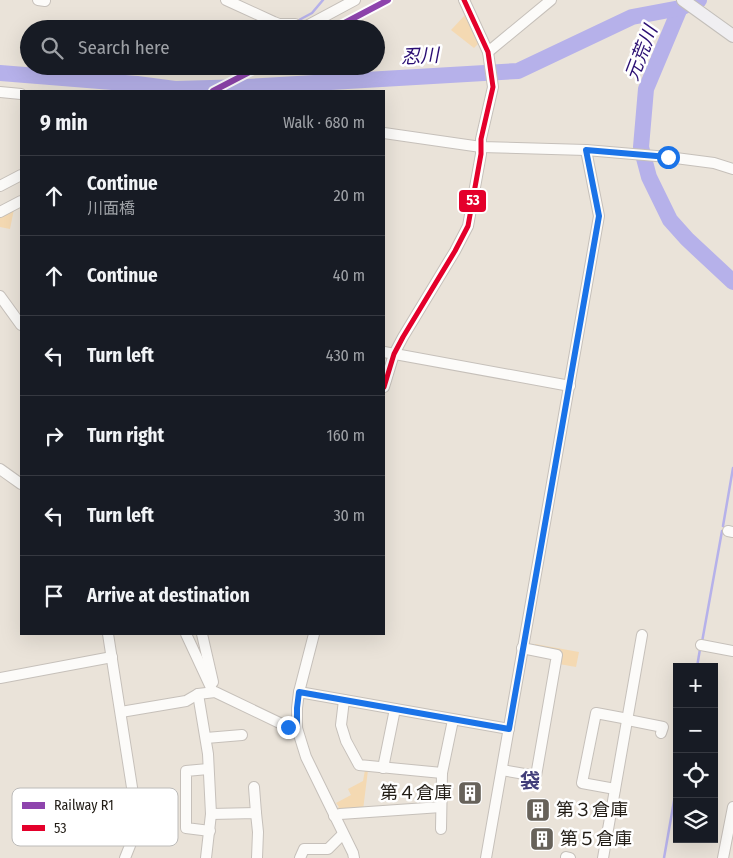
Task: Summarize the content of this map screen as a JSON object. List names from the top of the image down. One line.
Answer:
{"districts":["袋"],"water":["元荒川","忍川"],"places":{"building":["第４倉庫","第３倉庫","第５倉庫"]},"lines":["rail line R1","transit line 53"],"legend":["Railway R1","53"],"page":{"search":"Search here","heading":["9 min","Walk · 680 m"],"list":[["Continue","川面橋","20 m"],["Continue","40 m"],["Turn left","430 m"],["Turn right","160 m"],["Turn left","30 m"],"Arrive at destination"],"map_buttons":["+","−"]}}
